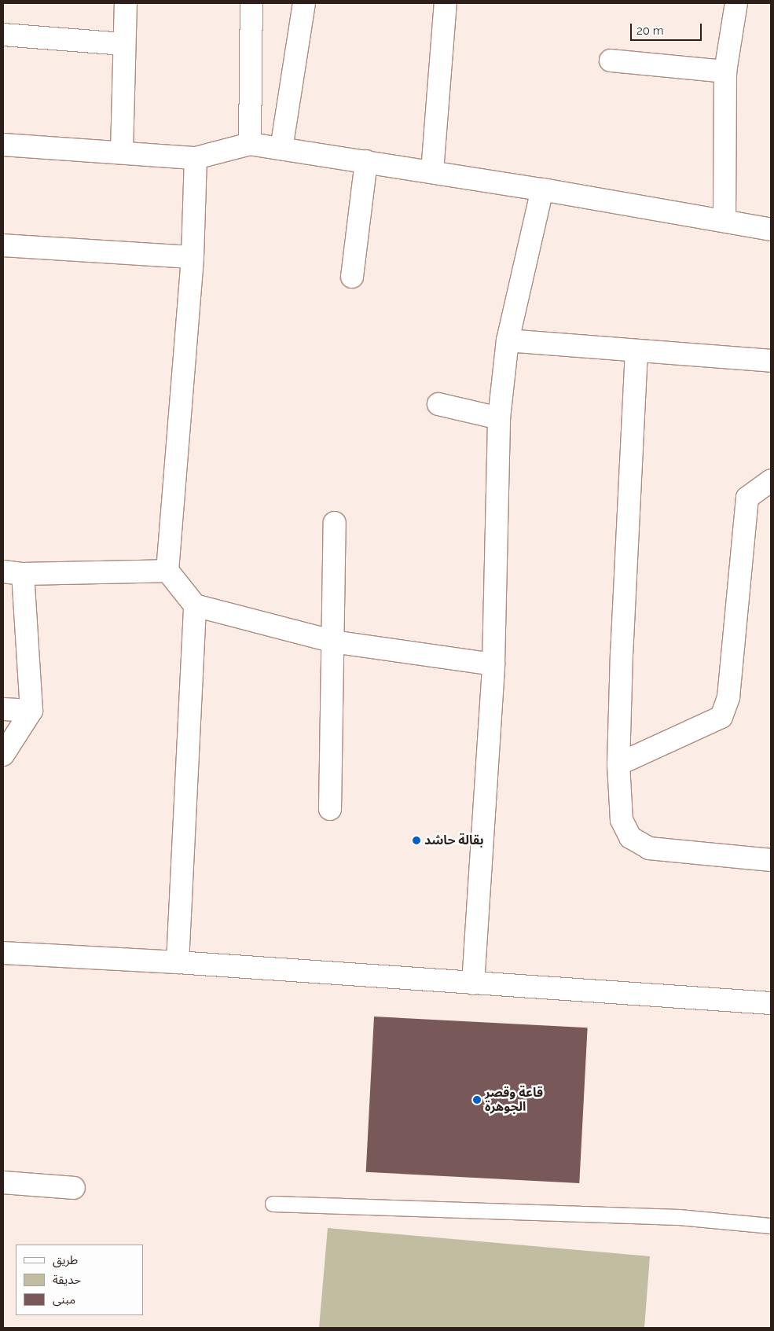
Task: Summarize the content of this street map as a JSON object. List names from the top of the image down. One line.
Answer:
{"places":["بقالة حاشد","قاعة وقصر الجوهرة"],"legend":["طريق","حديقة","مبنى"],"scale_bar":"20 m"}
